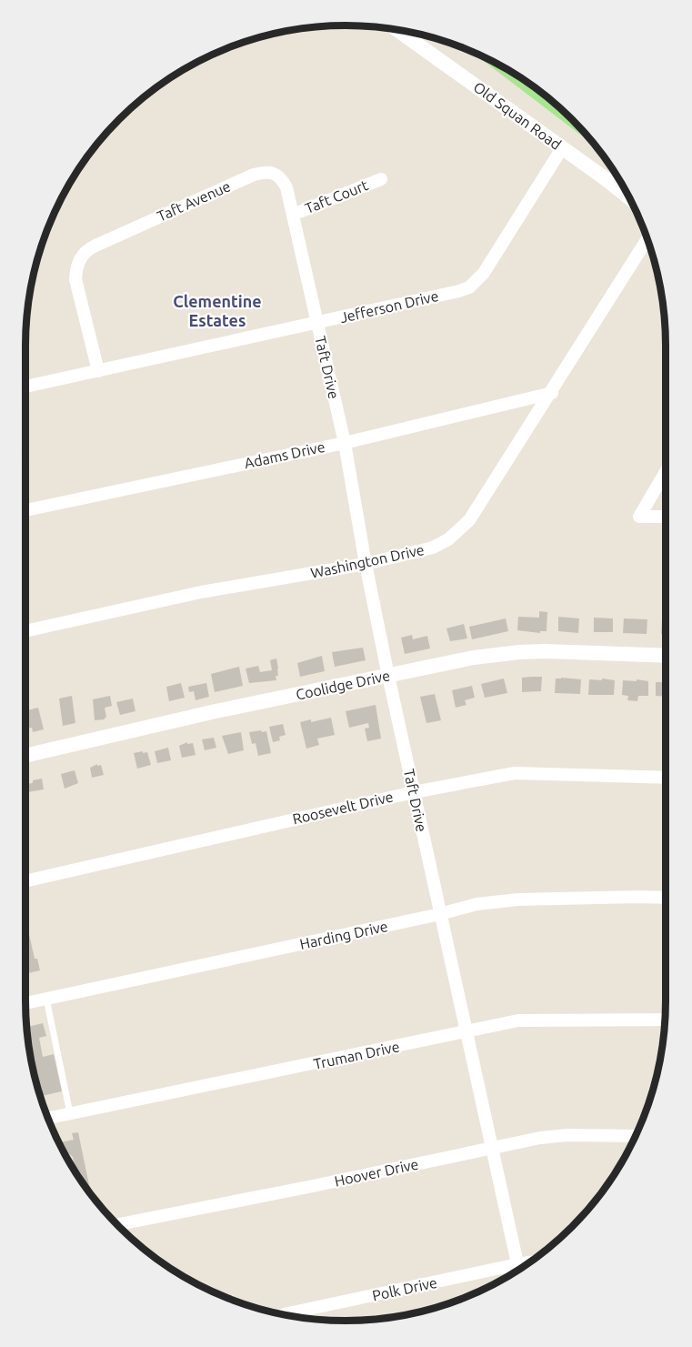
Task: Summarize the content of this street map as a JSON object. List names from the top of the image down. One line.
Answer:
{"streets":{"street":["Old Squan Road","Taft Court","Taft Avenue","Jefferson Drive","Taft Drive","Adams Drive","Washington Drive","Coolidge Drive","Roosevelt Drive","Harding Drive","Truman Drive","Hoover Drive","Polk Drive"]},"crossings":[["Old Squan Road","Jefferson Drive"],["Taft Court","Taft Avenue"],["Taft Avenue","Jefferson Drive"],["Taft Avenue","Taft Drive"],["Jefferson Drive","Taft Drive"],["Taft Drive","Adams Drive"],["Taft Drive","Washington Drive"],["Taft Drive","Coolidge Drive"],["Taft Drive","Roosevelt Drive"],["Taft Drive","Harding Drive"],["Taft Drive","Truman Drive"],["Taft Drive","Hoover Drive"],["Taft Drive","Polk Drive"],["Adams Drive","Washington Drive"]],"districts":["Clementine Estates"]}
